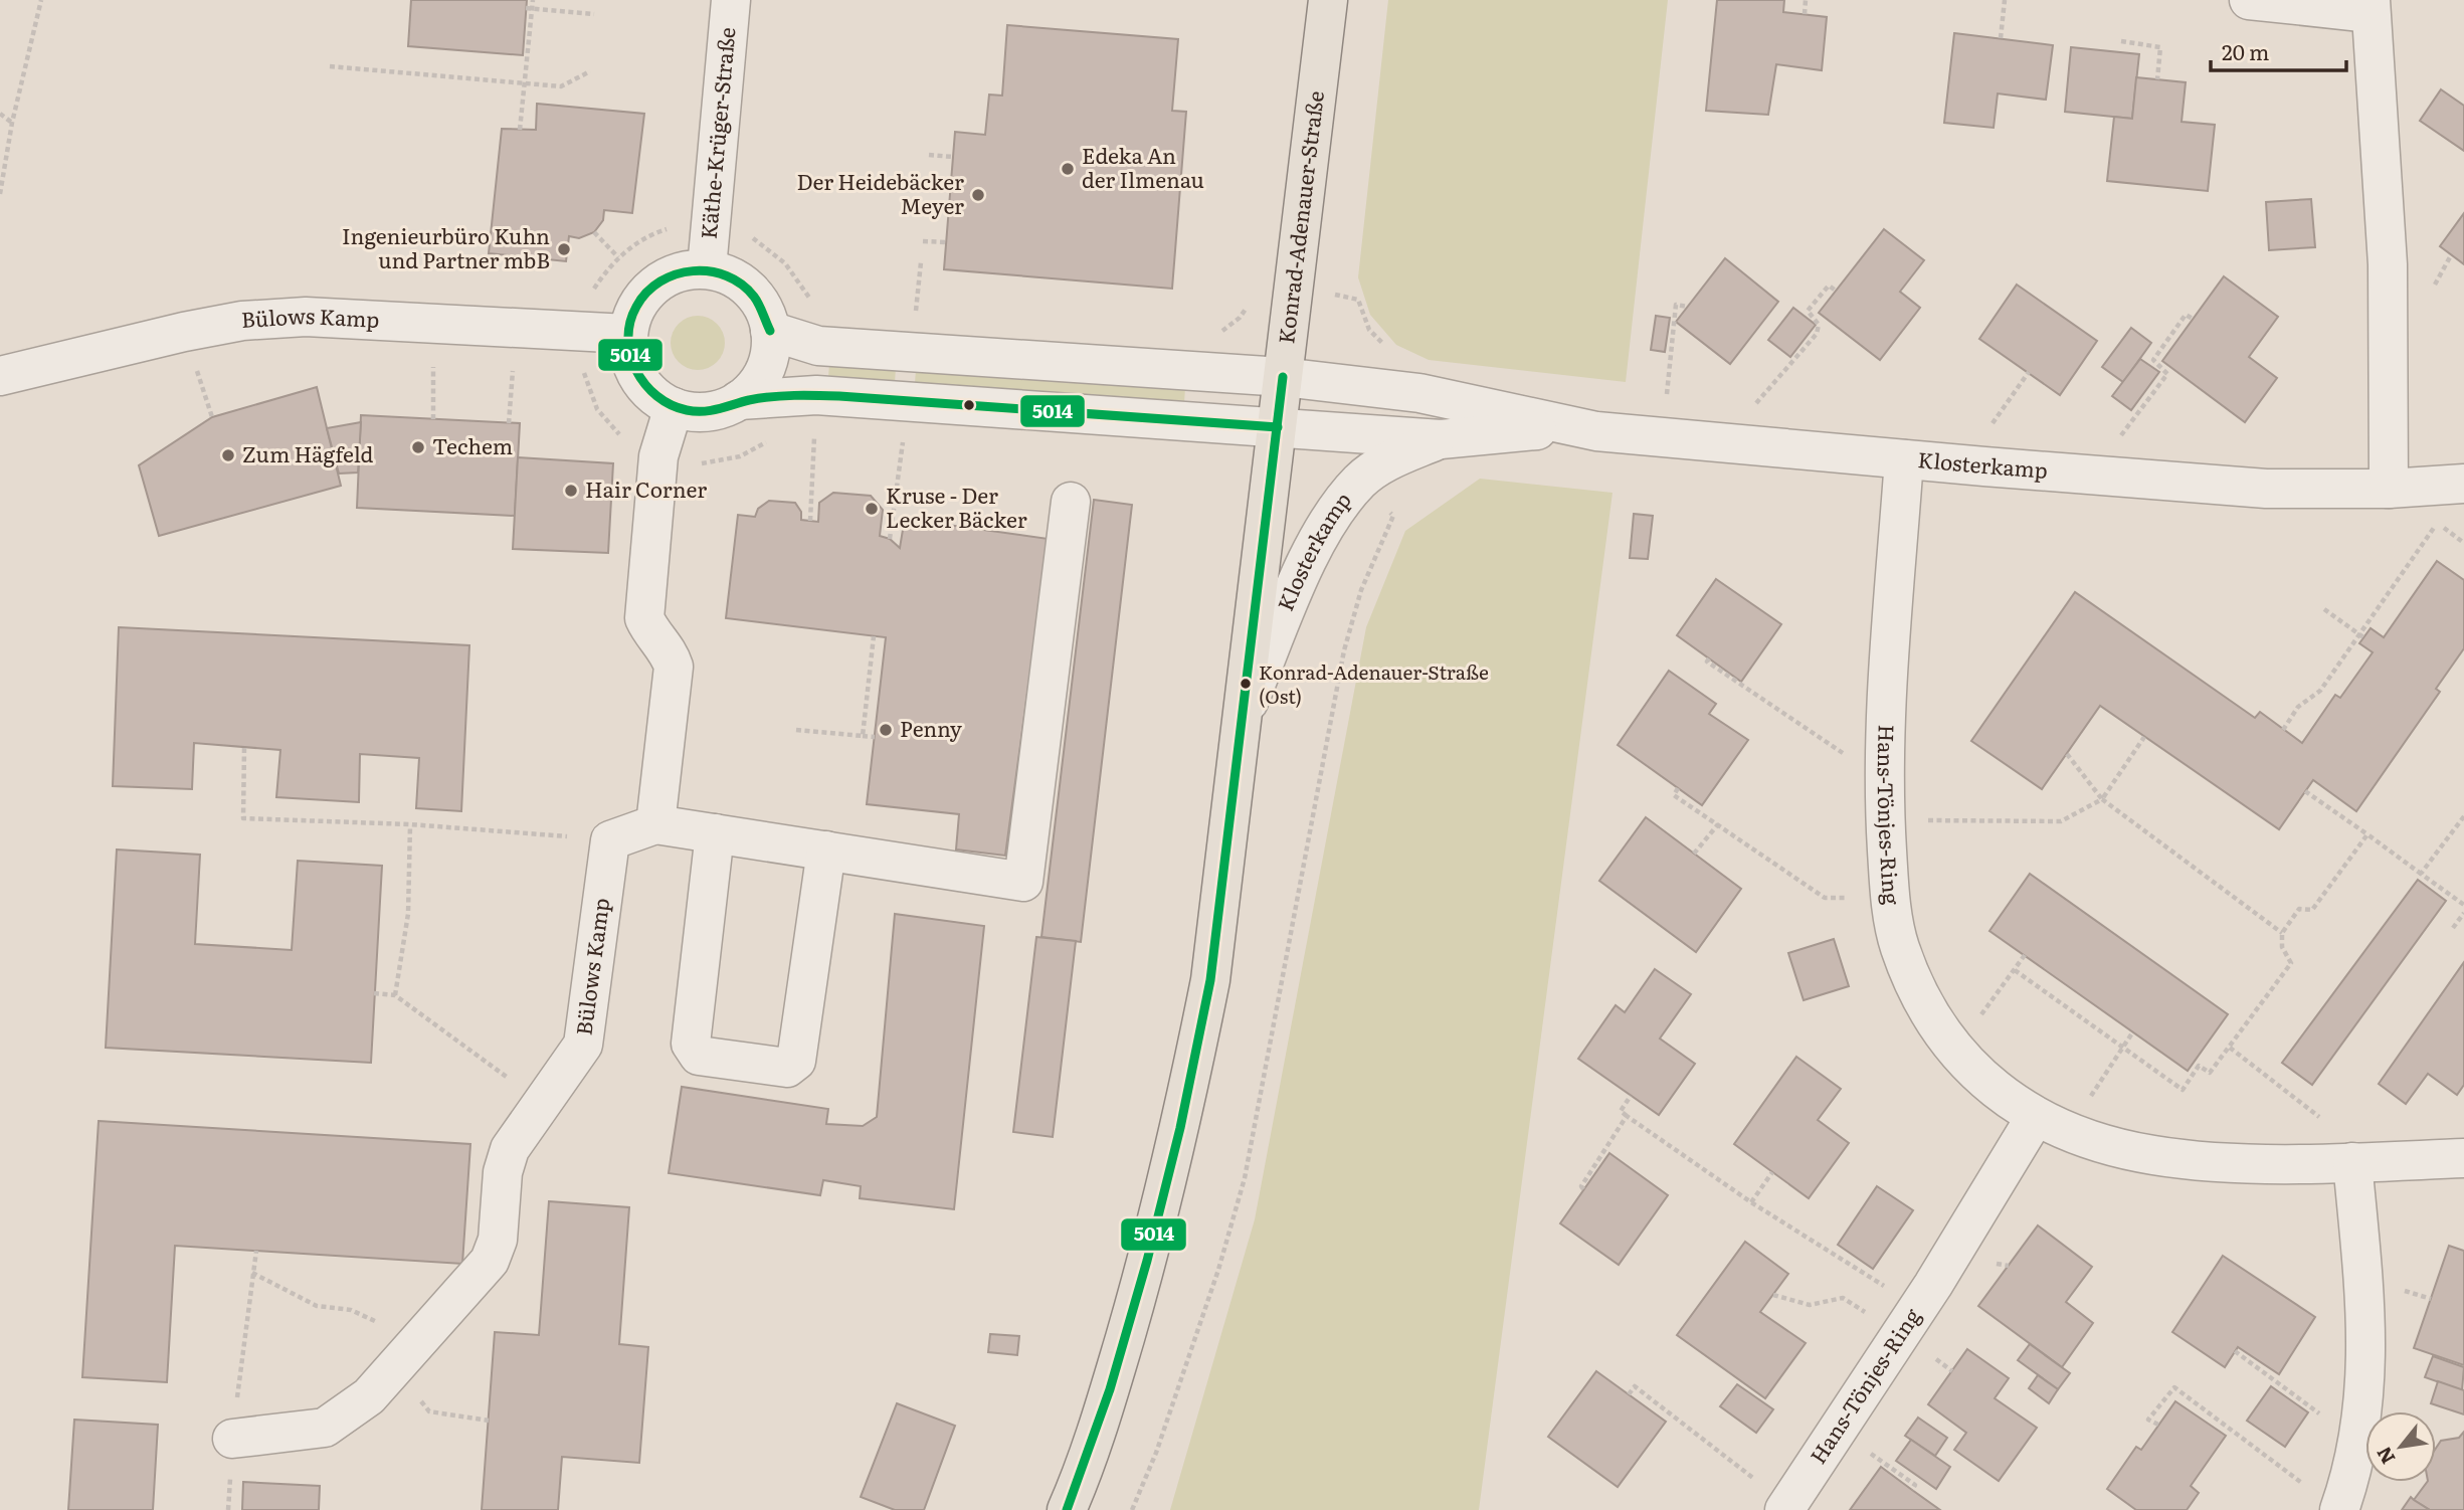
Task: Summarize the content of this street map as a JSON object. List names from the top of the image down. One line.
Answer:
{"streets":{"main road":["Konrad-Adenauer-Straße"],"street":["Käthe-Krüger-Straße","Bülows Kamp","Klosterkamp","Hans-Tönjes-Ring"]},"crossings":[["Käthe-Krüger-Straße","Bülows Kamp"],["Konrad-Adenauer-Straße","Klosterkamp"],["Klosterkamp","Hans-Tönjes-Ring"]],"places":["Edeka An der Ilmenau","Der Heidebäcker Meyer","Ingenieurbüro Kuhn und Partner mbB","Techem","Zum Hägfeld","Hair Corner","Kruse - Der Lecker Bäcker","Konrad-Adenauer-Straße (Ost)","Penny"],"lines":["transit line 5014"],"scale_bar":"20 m","north":"bottom left"}
